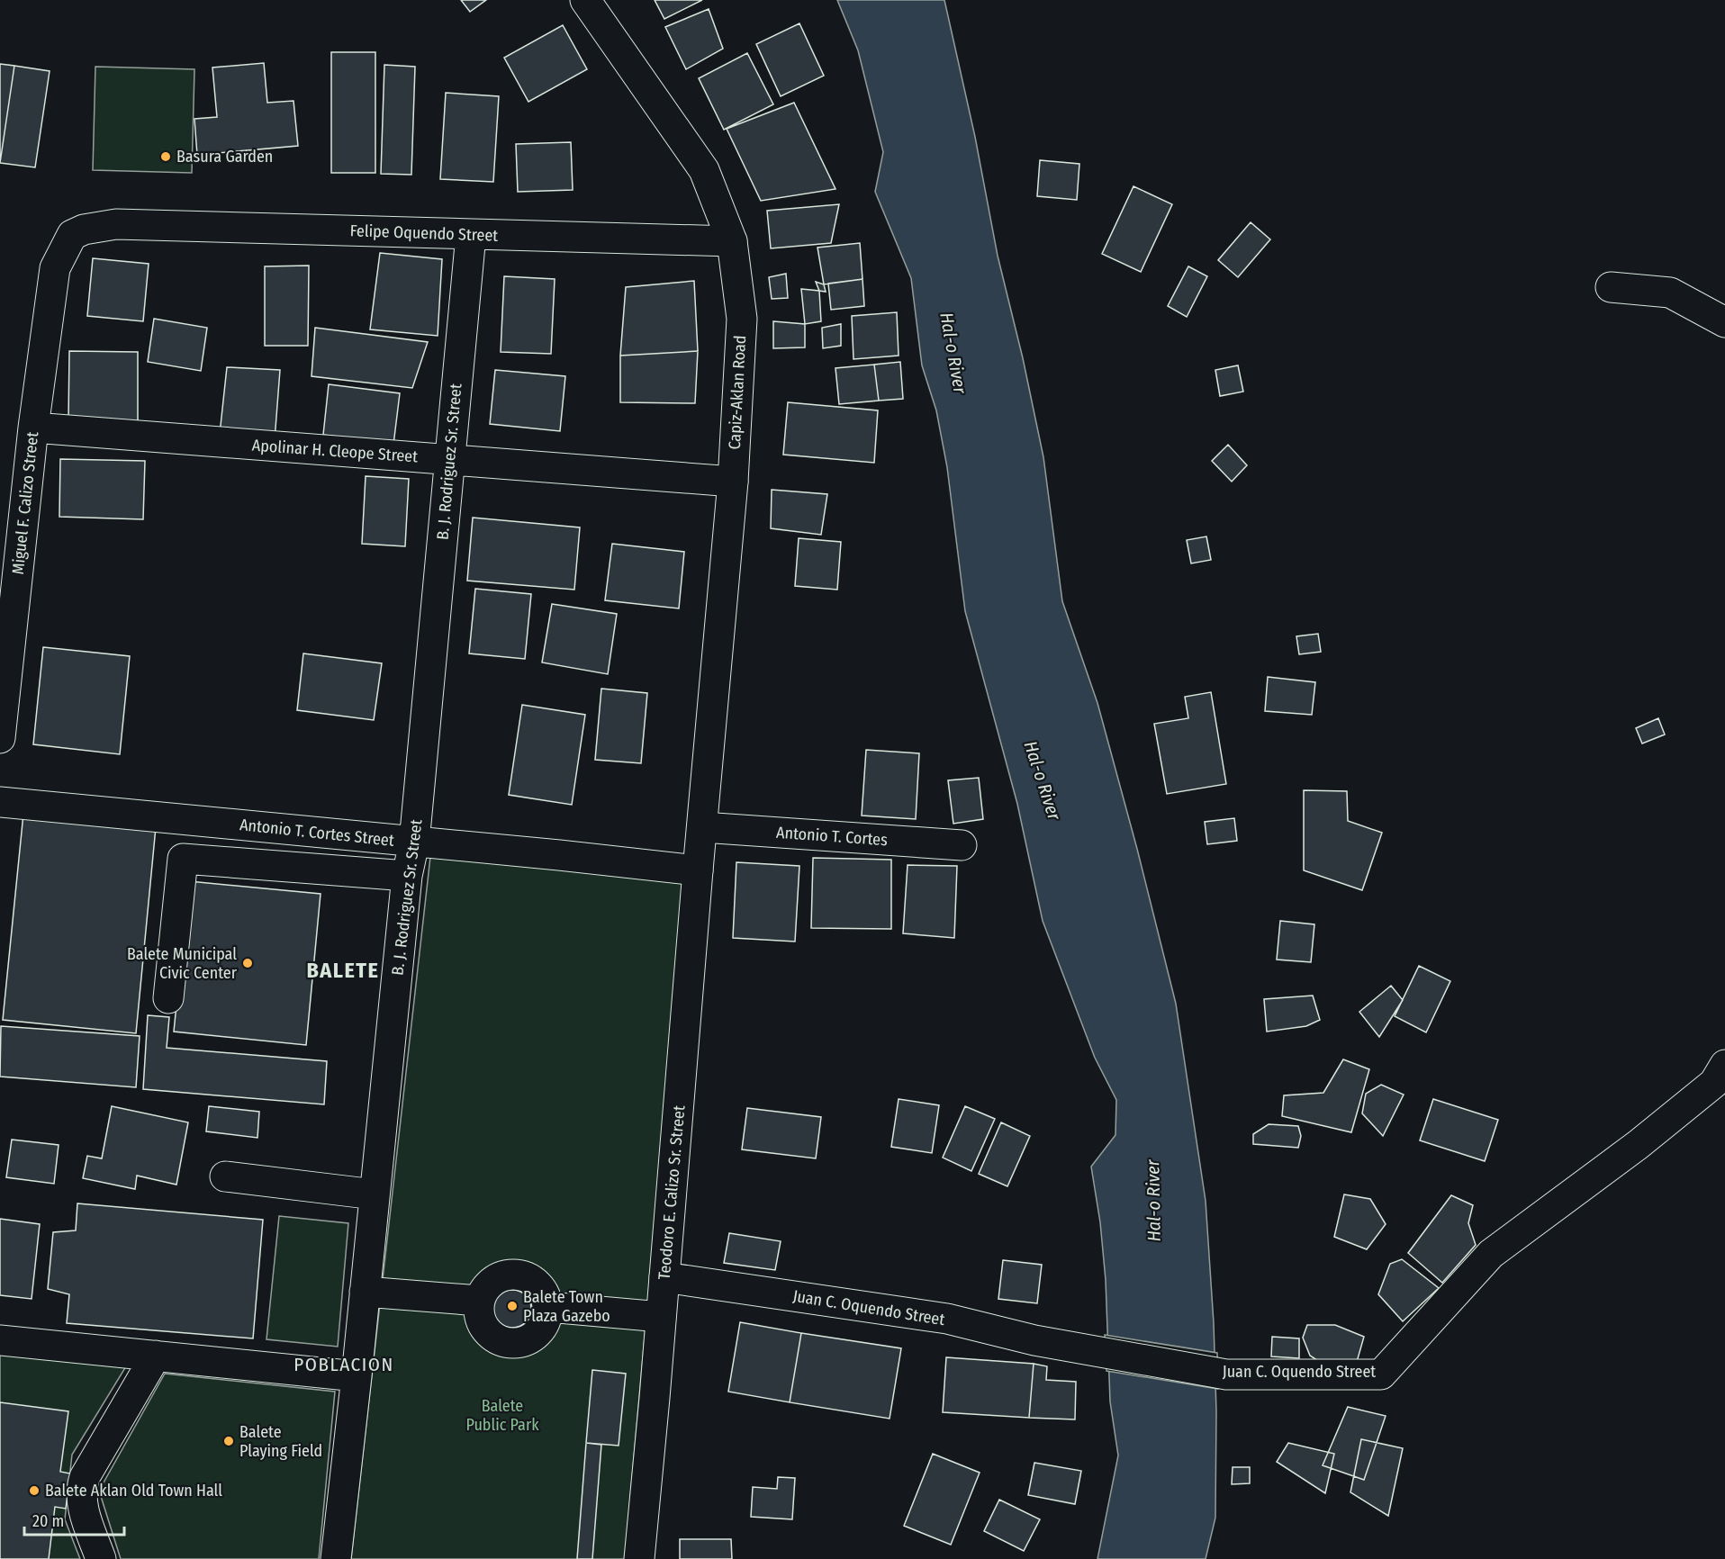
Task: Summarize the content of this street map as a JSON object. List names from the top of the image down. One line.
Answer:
{"streets":{"street":["Felipe Oquendo Street","Capiz-Aklan Road","Apolinar H. Cleope Street","B. J. Rodriguez Sr. Street","Miguel F. Calizo Street","Antonio T. Cortes Street","Antonio T. Cortes","Teodoro E. Calizo Sr. Street","Juan C. Oquendo Street"]},"crossings":[["Felipe Oquendo Street","Capiz-Aklan Road"],["Felipe Oquendo Street","B. J. Rodriguez Sr. Street"],["Felipe Oquendo Street","Miguel F. Calizo Street"],["Capiz-Aklan Road","Apolinar H. Cleope Street"],["Capiz-Aklan Road","Antonio T. Cortes"],["Capiz-Aklan Road","Teodoro E. Calizo Sr. Street"],["Apolinar H. Cleope Street","B. J. Rodriguez Sr. Street"],["Apolinar H. Cleope Street","Miguel F. Calizo Street"],["B. J. Rodriguez Sr. Street","Antonio T. Cortes Street"],["Antonio T. Cortes Street","Teodoro E. Calizo Sr. Street"],["Antonio T. Cortes","Teodoro E. Calizo Sr. Street"],["Teodoro E. Calizo Sr. Street","Juan C. Oquendo Street"]],"districts":["BALETE","POBLACION"],"water":["Hal-o River"],"parks":["Balete Public Park"],"places":["Basura Garden","Balete Municipal Civic Center","Balete Town Plaza Gazebo","Balete Playing Field","Balete Aklan Old Town Hall"],"scale_bar":"20 m"}
